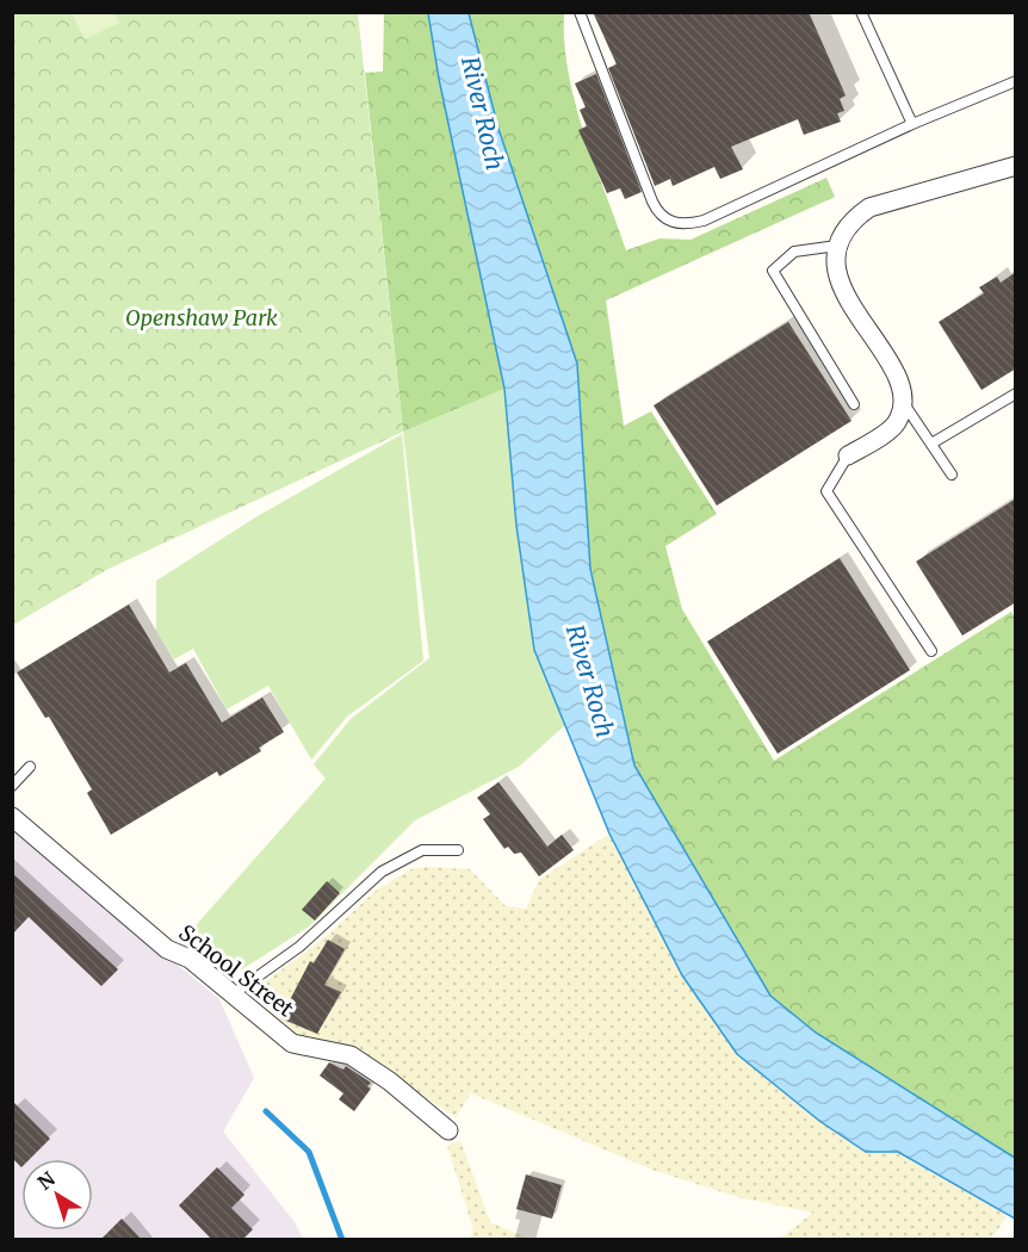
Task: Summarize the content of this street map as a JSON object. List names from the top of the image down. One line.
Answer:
{"streets":{"street":["School Street"]},"water":["River Roch"],"parks":["Openshaw Park"],"north":"top left"}
